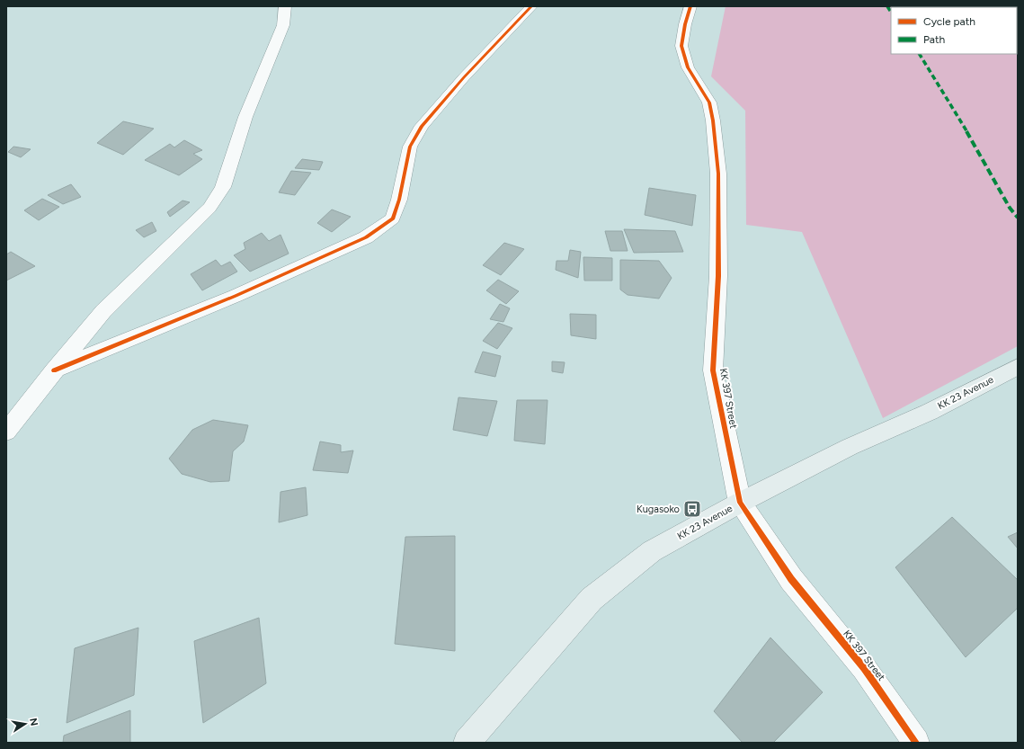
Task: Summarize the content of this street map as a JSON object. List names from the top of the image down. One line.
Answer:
{"streets":{"main road":["KK 23 Avenue"],"street":["KK 397 Street"]},"crossings":[["KK 23 Avenue","KK 397 Street"]],"places":{"bus stop":["Kugasoko"]},"legend":["Cycle path","Path"],"north":"right"}
